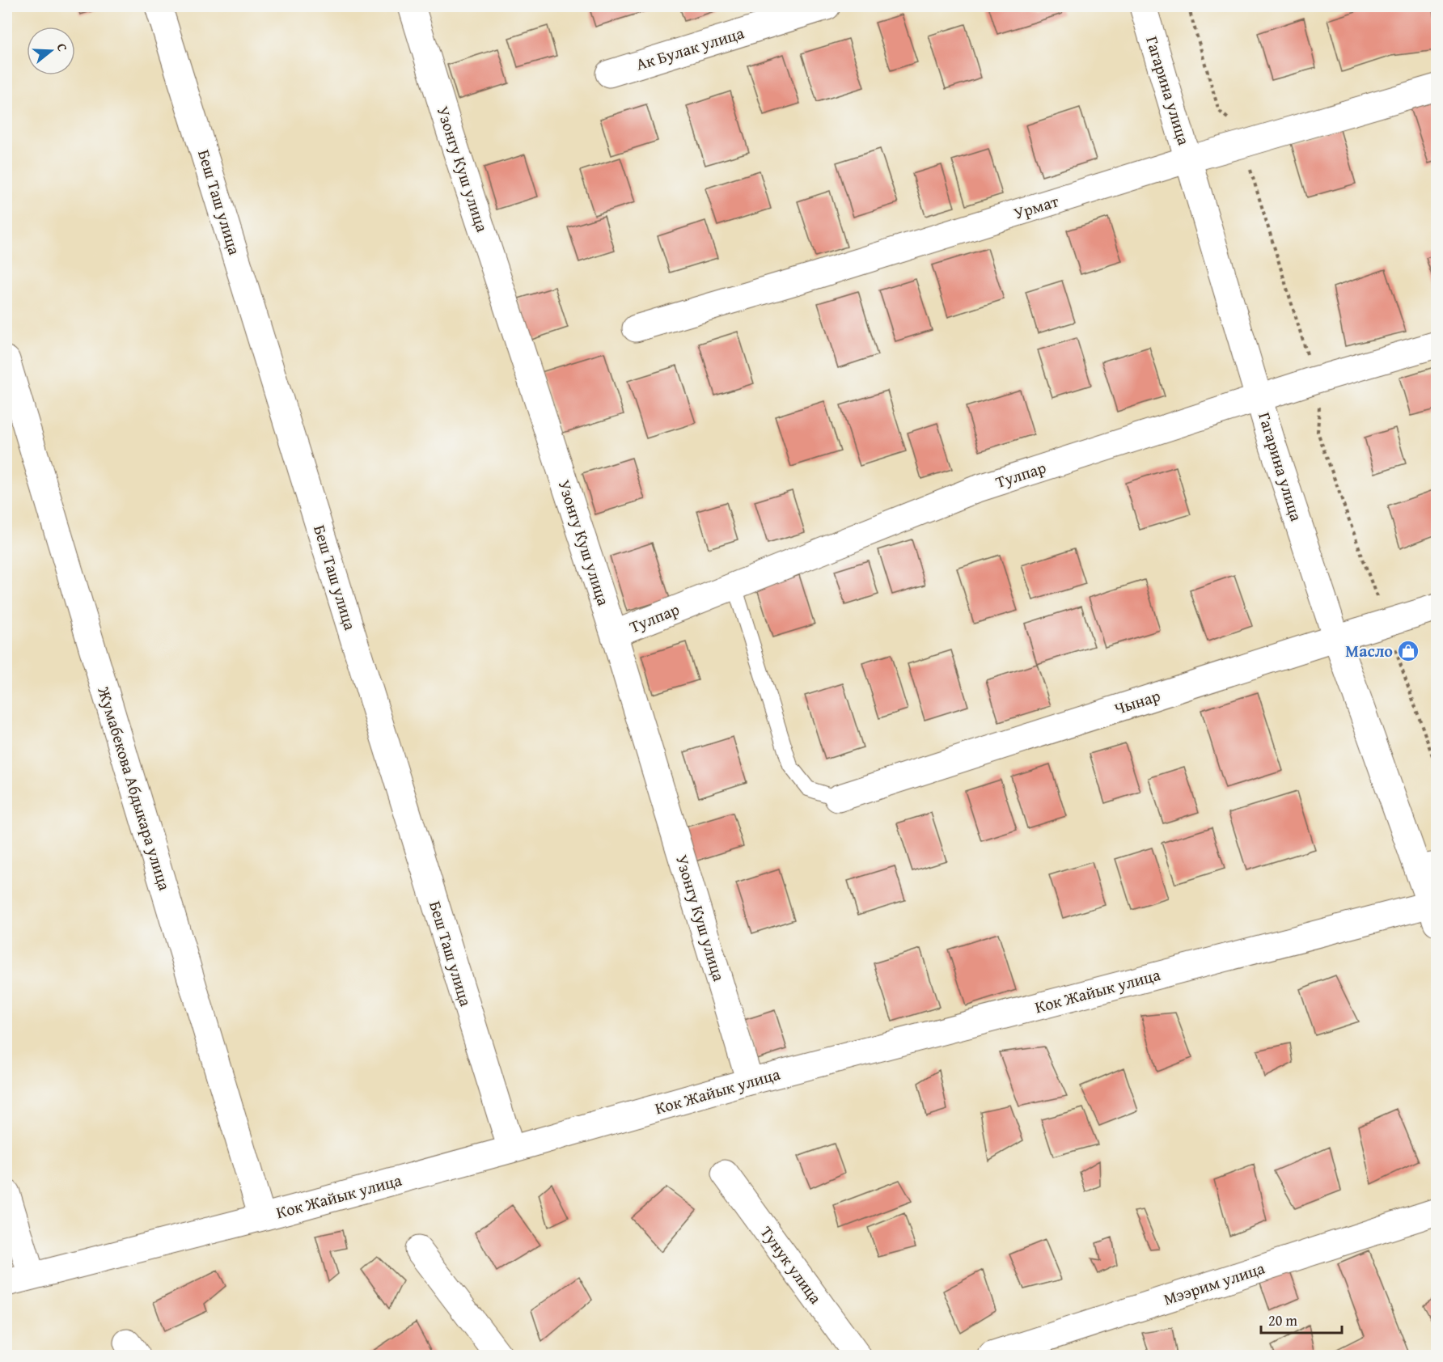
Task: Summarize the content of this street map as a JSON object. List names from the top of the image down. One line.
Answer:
{"streets":{"street":["Ак Булак улица","Гагарина улица","Узонгу Куш улица","Беш Таш улица","Урмат","Тулпар","Чынар","Жумабекова Абдыкара улица","Кок Жайык улица","Тунук улица","Мээрим улица"]},"crossings":[["Гагарина улица","Урмат"],["Гагарина улица","Тулпар"],["Гагарина улица","Чынар"],["Гагарина улица","Кок Жайык улица"],["Узонгу Куш улица","Тулпар"],["Узонгу Куш улица","Кок Жайык улица"],["Беш Таш улица","Кок Жайык улица"],["Жумабекова Абдыкара улица","Кок Жайык улица"]],"places":{"shop":["Масло"]},"scale_bar":"20 m","north":"right"}
